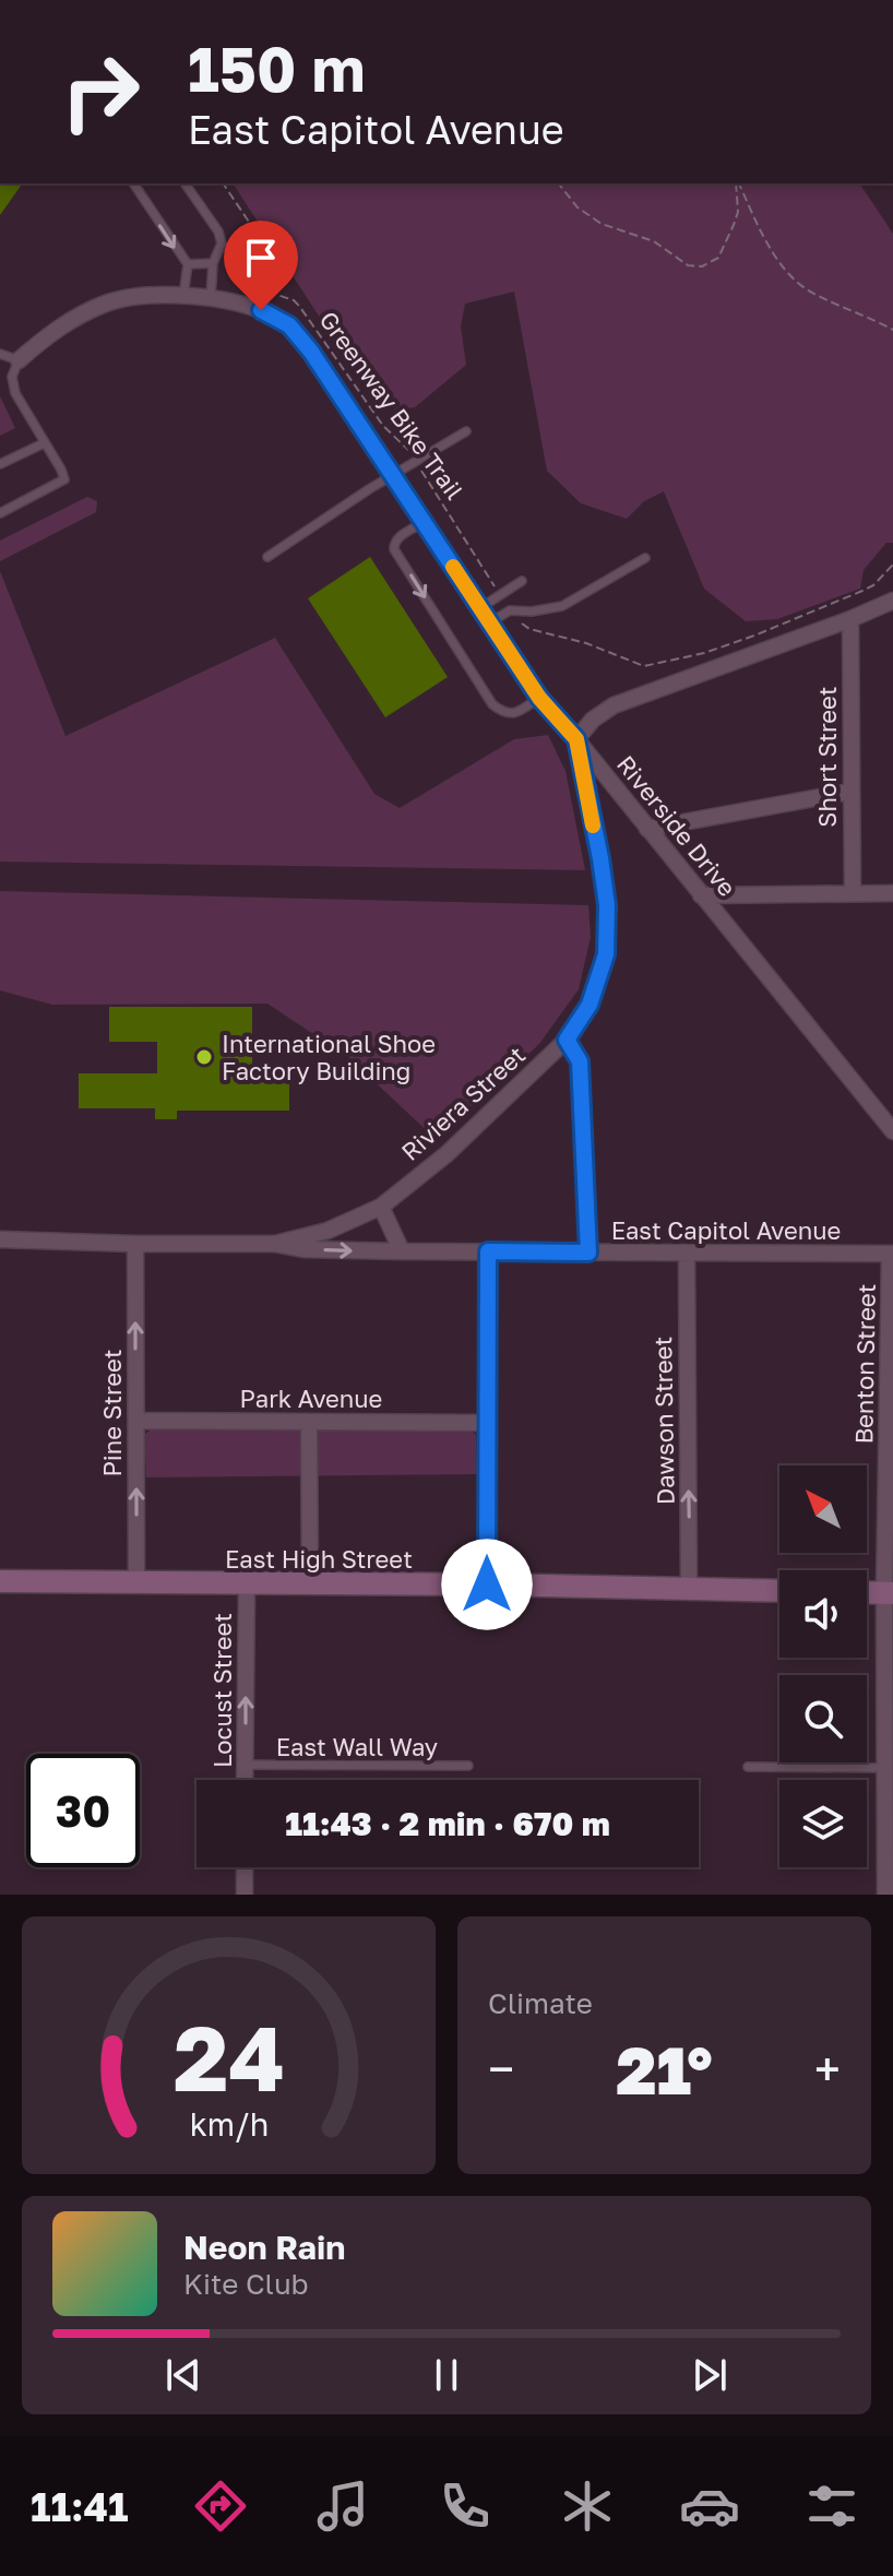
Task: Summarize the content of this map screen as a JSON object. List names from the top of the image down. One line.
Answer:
{"streets":{"main road":["East High Street"],"street":["Short Street","Riverside Drive","Riviera Street","East Capitol Avenue","Benton Street","Park Avenue","Pine Street","Dawson Street","Locust Street"],"lane":["East Wall Way"],"path":["Greenway Bike Trail"]},"crossings":[["Riverside Drive","Riviera Street"],["Riviera Street","East Capitol Avenue"],["East Capitol Avenue","Benton Street"],["East Capitol Avenue","Pine Street"],["East Capitol Avenue","Dawson Street"],["Park Avenue","Pine Street"],["Pine Street","East High Street"],["Dawson Street","East High Street"],["East High Street","Locust Street"],["Locust Street","East Wall Way"]],"one_way":["Pine Street","Dawson Street","Locust Street"],"places":["International Shoe Factory Building"],"north":"top left","page":{"turn":["150 m","East Capitol Avenue"],"limit":"30","trip":"11:43 · 2 min · 670 m","tile":"Climate","heat":["−","21°","+"],"song":["Neon Rain","Kite Club"],"tabs":"11:41","gauge":["24","km/h"]}}
